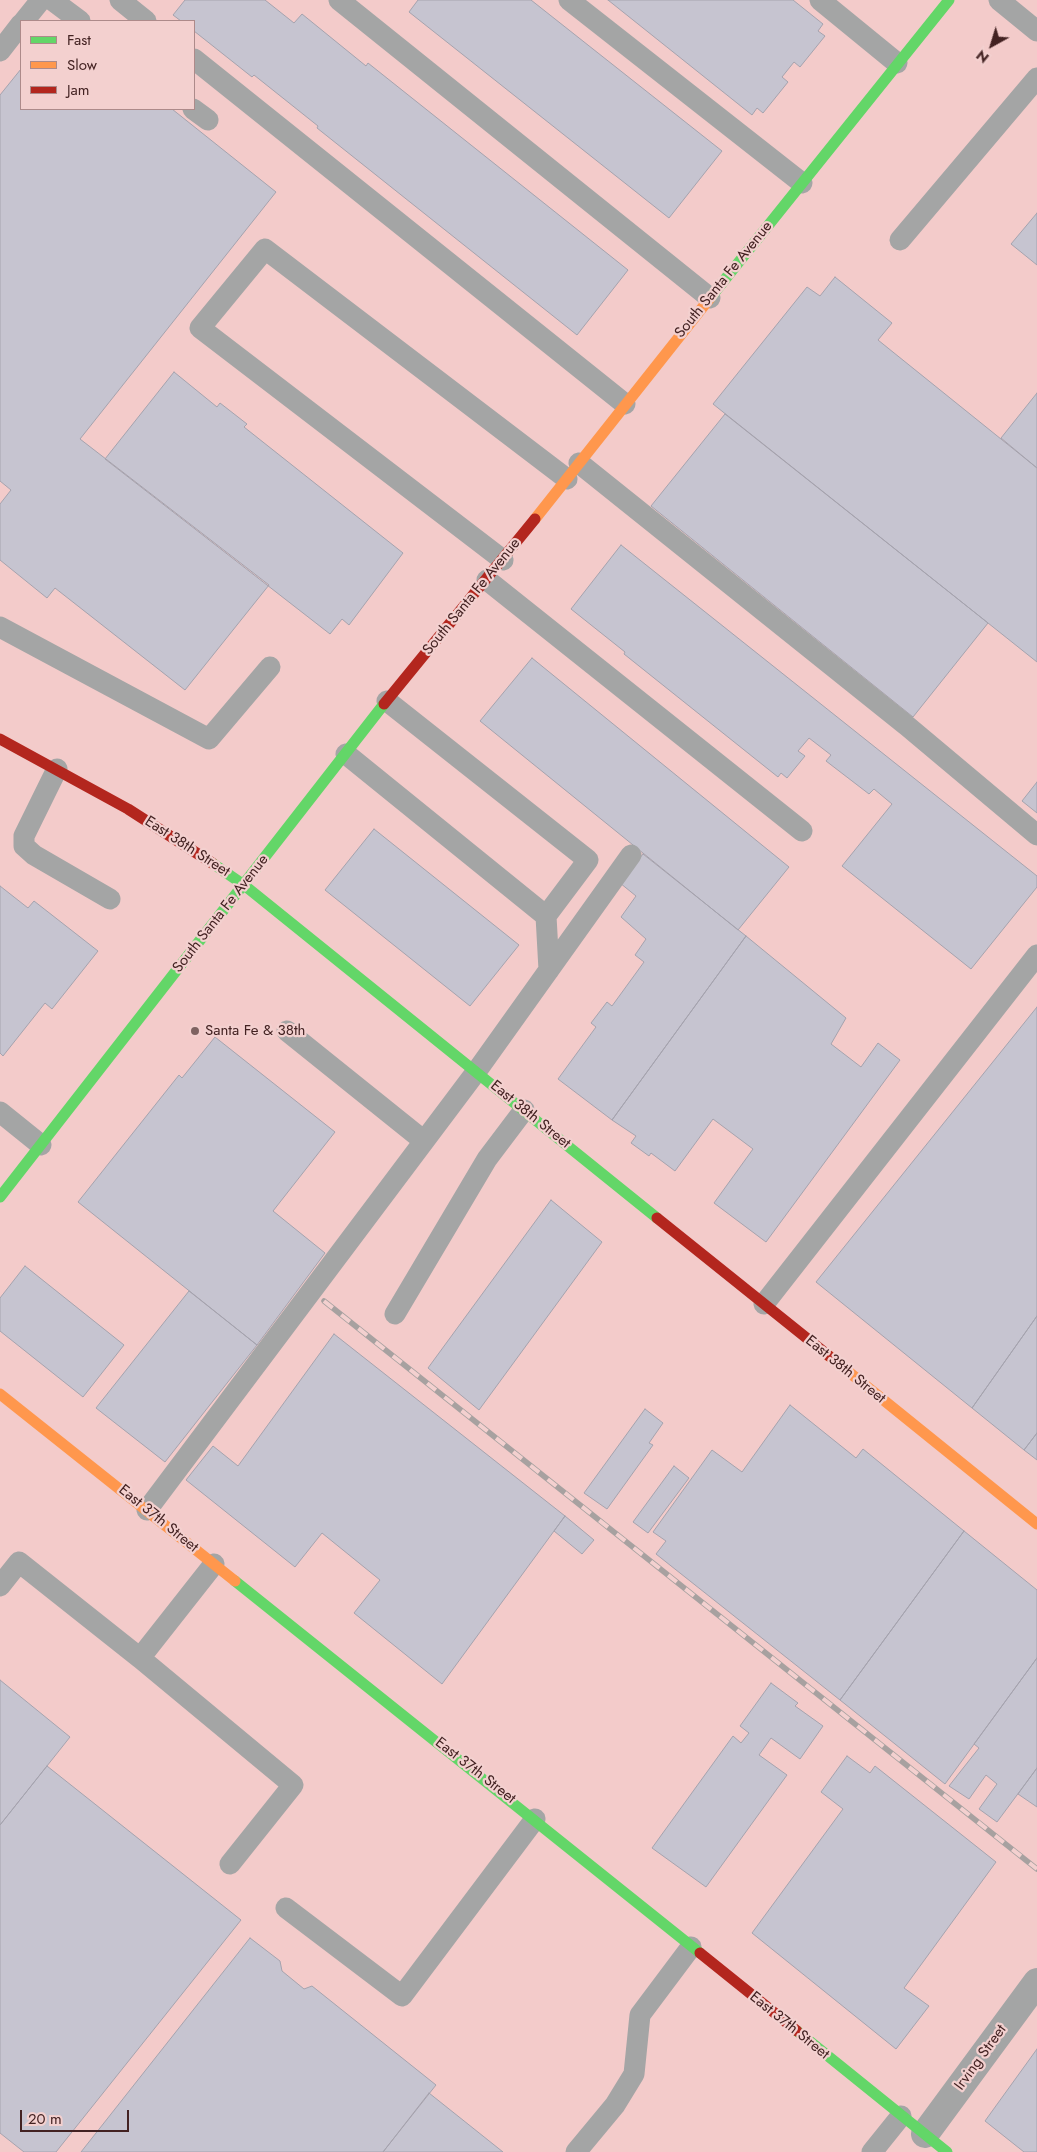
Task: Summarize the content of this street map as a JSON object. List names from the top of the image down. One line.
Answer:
{"streets":{"street":["South Santa Fe Avenue","East 38th Street","East 37th Street","Irving Street"]},"crossings":[["South Santa Fe Avenue","East 38th Street"],["East 37th Street","Irving Street"]],"places":["Santa Fe & 38th"],"legend":["Fast","Slow","Jam"],"scale_bar":"20 m","north":"bottom left"}
